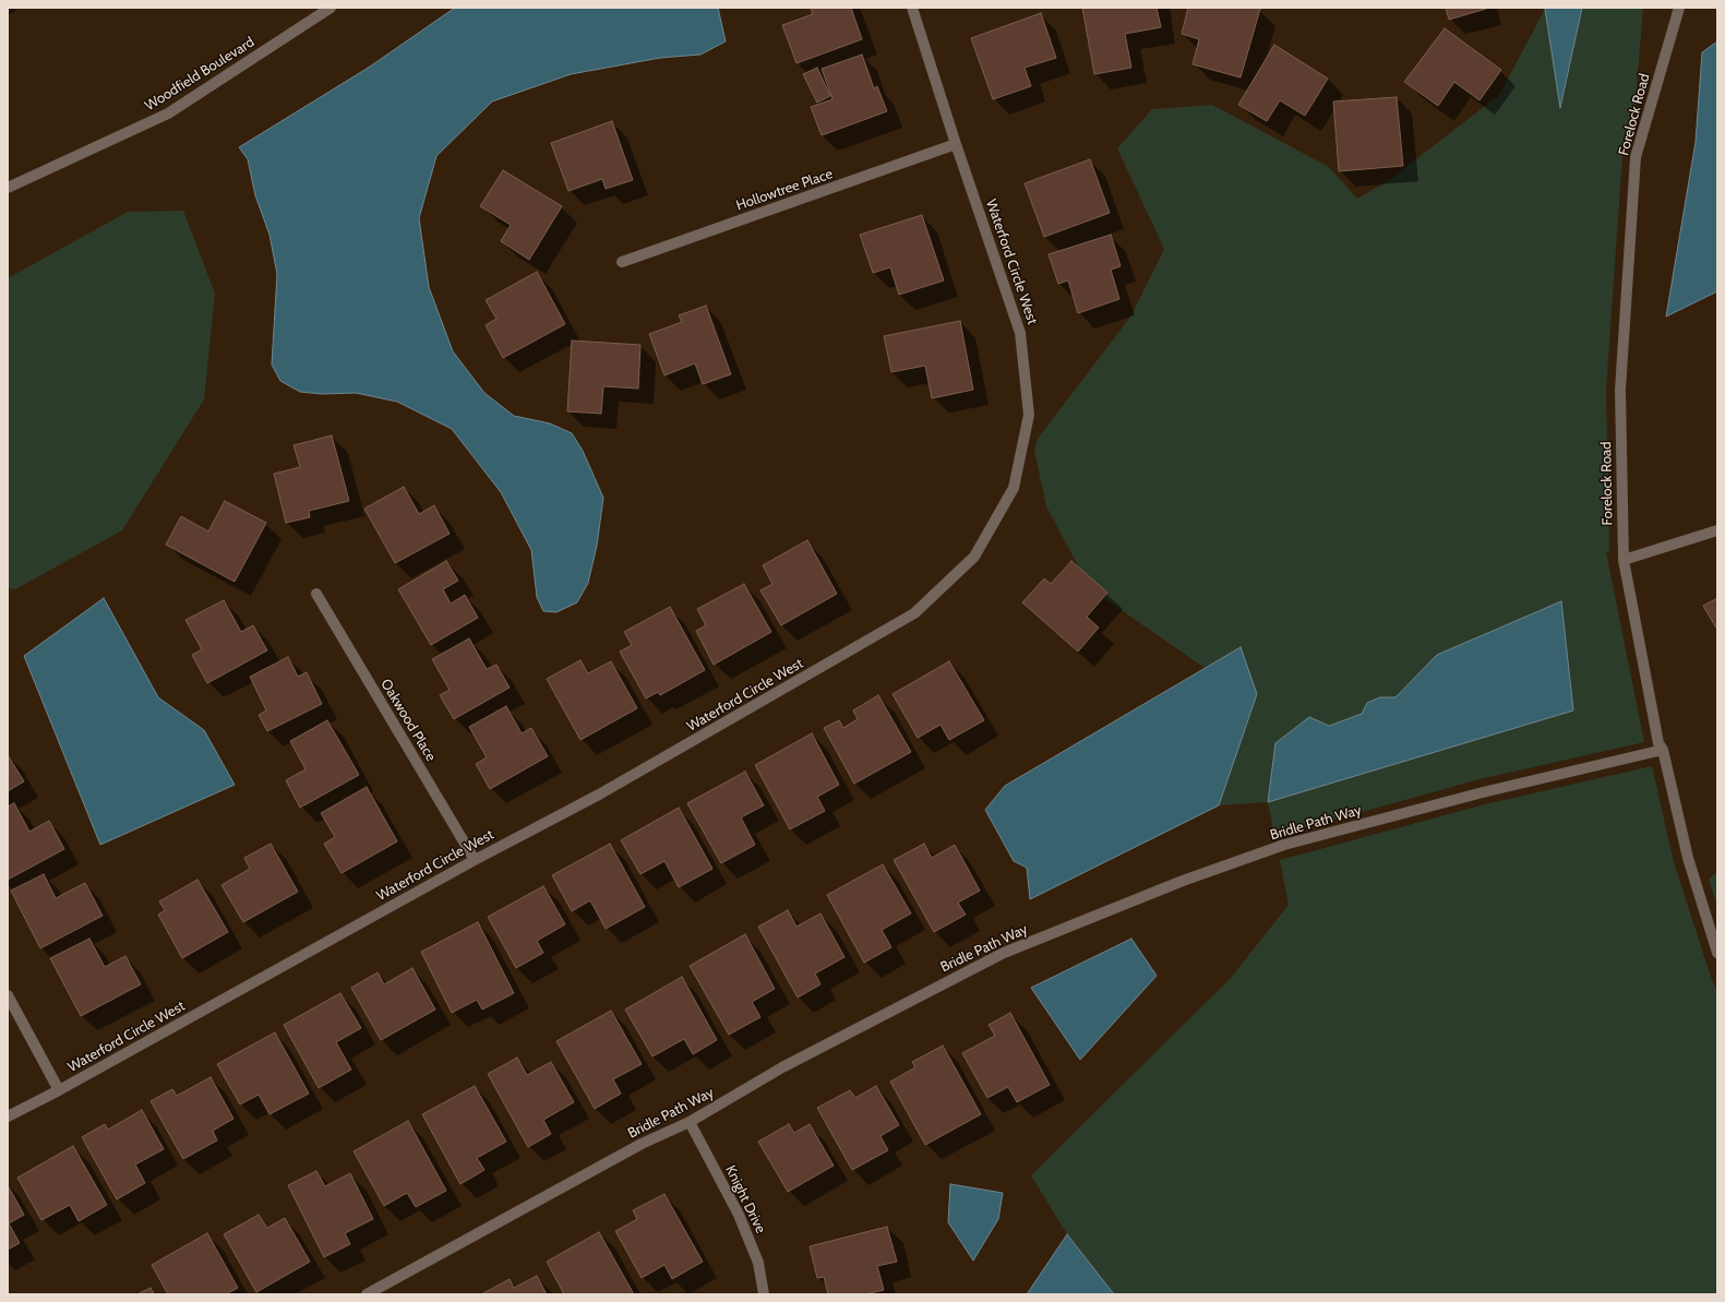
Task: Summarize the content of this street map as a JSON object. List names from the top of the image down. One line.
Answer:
{"streets":{"street":["Woodfield Boulevard","Forelock Road","Hollowtree Place","Waterford Circle West","Oakwood Place","Bridle Path Way","Knight Drive"]},"crossings":[["Forelock Road","Bridle Path Way"],["Hollowtree Place","Waterford Circle West"],["Waterford Circle West","Oakwood Place"],["Bridle Path Way","Knight Drive"]]}
